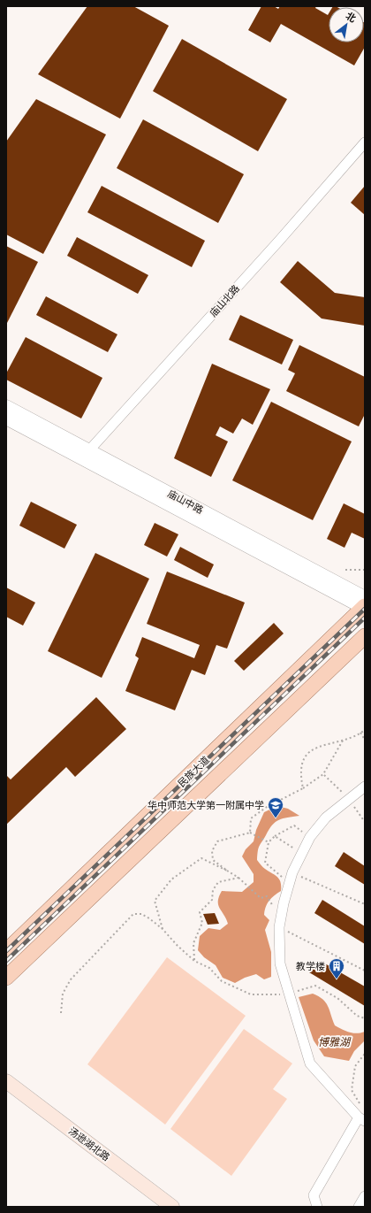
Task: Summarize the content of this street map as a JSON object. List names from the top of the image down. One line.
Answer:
{"streets":{"main road":["民族大道","汤逊湖北路"],"street":["庙山北路","庙山中路"]},"crossings":[["庙山北路","庙山中路"],["庙山中路","民族大道"]],"water":["博雅湖"],"places":{"school or university":["华中师范大学第一附属中学"],"building":["教学楼"]},"north":"top right"}
